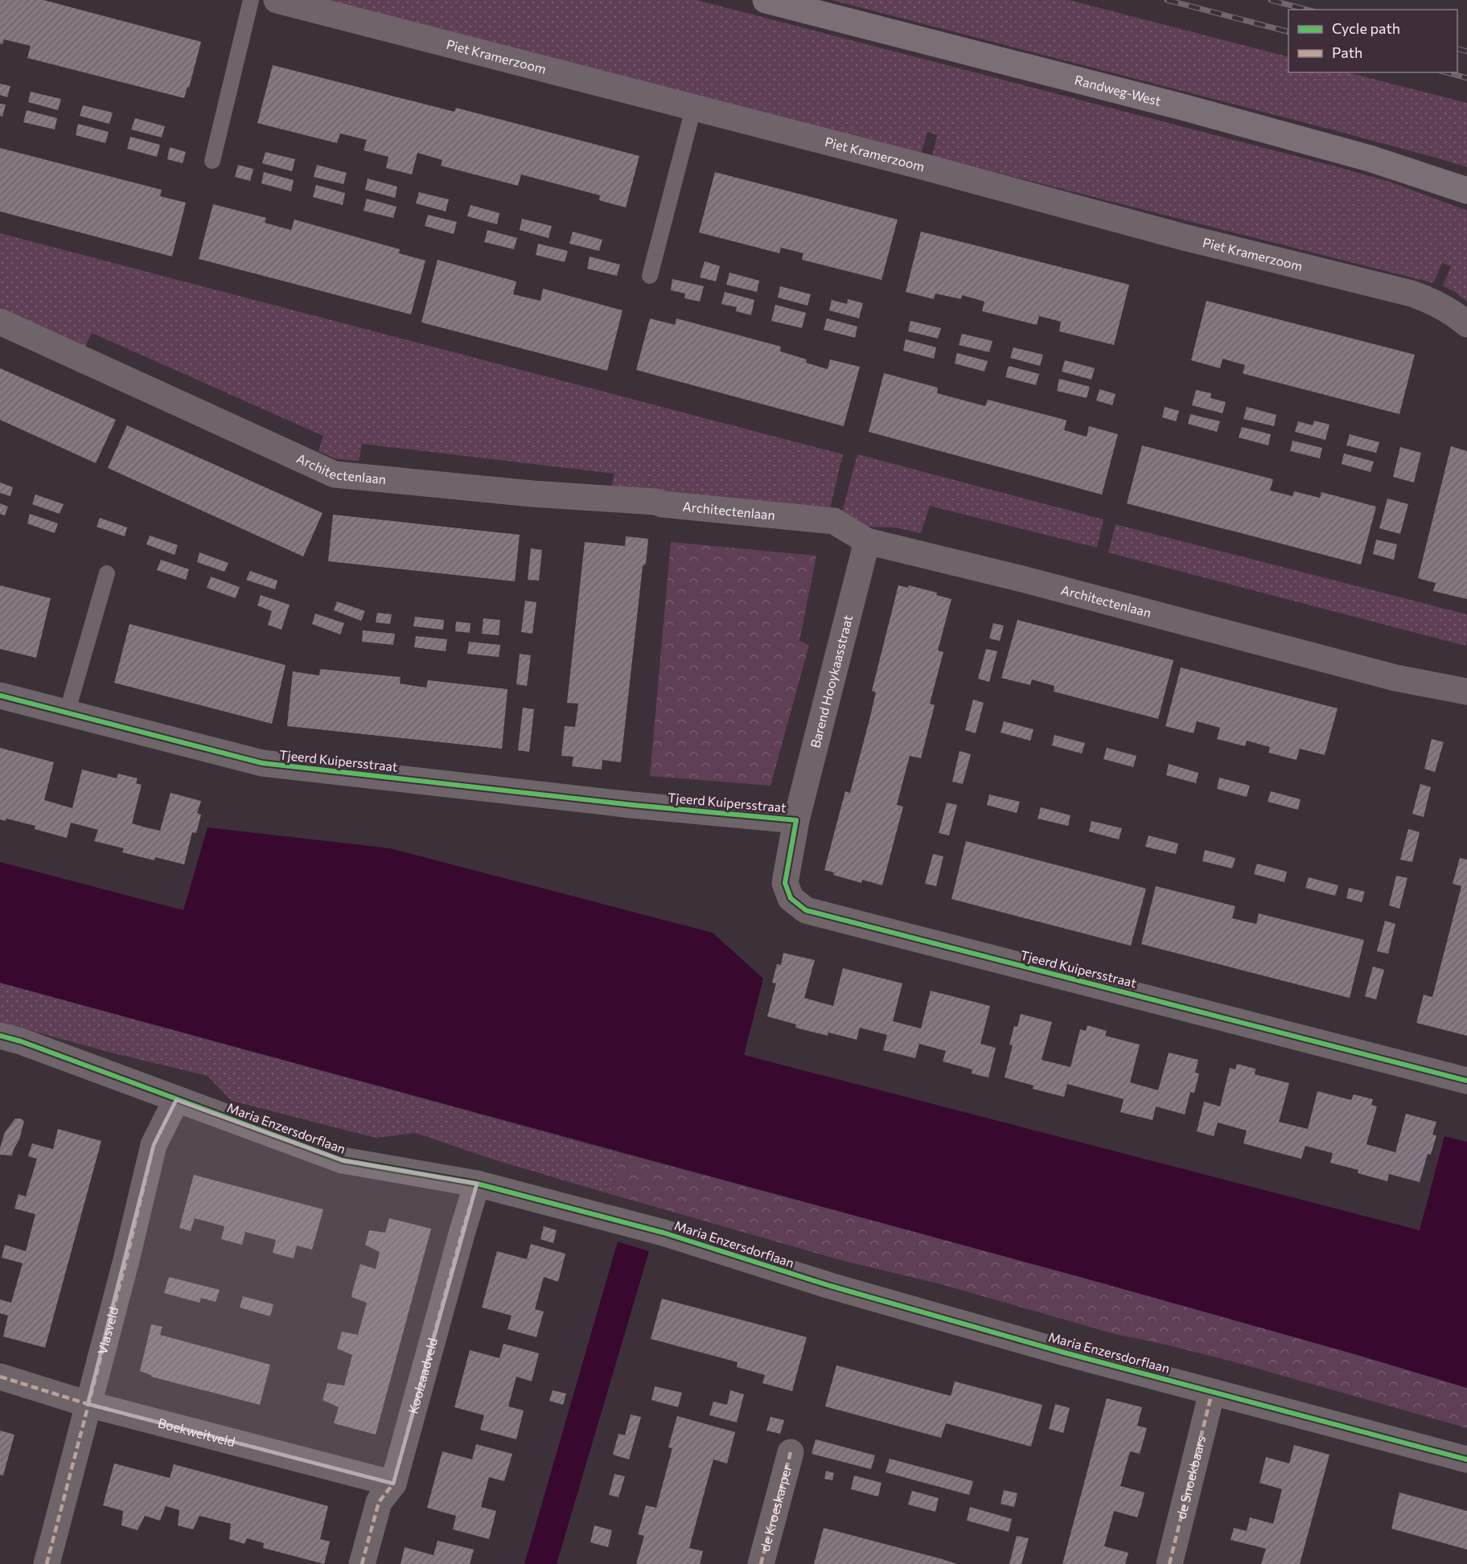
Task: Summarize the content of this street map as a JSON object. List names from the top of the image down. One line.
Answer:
{"streets":{"main road":["Randweg-West"],"street":["Piet Kramerzoom","Architectenlaan","Barend Hooykaasstraat","Tjeerd Kuipersstraat","Maria Enzersdorflaan","Vlasveld","Koolzaadveld","Boekweitveld","de Snoekbaars","de Kroeskarper"]},"crossings":[["Architectenlaan","Barend Hooykaasstraat"],["Barend Hooykaasstraat","Tjeerd Kuipersstraat"],["Maria Enzersdorflaan","Vlasveld"],["Maria Enzersdorflaan","Koolzaadveld"],["Maria Enzersdorflaan","de Snoekbaars"],["Vlasveld","Boekweitveld"],["Koolzaadveld","Boekweitveld"]],"legend":["Cycle path","Path"]}
